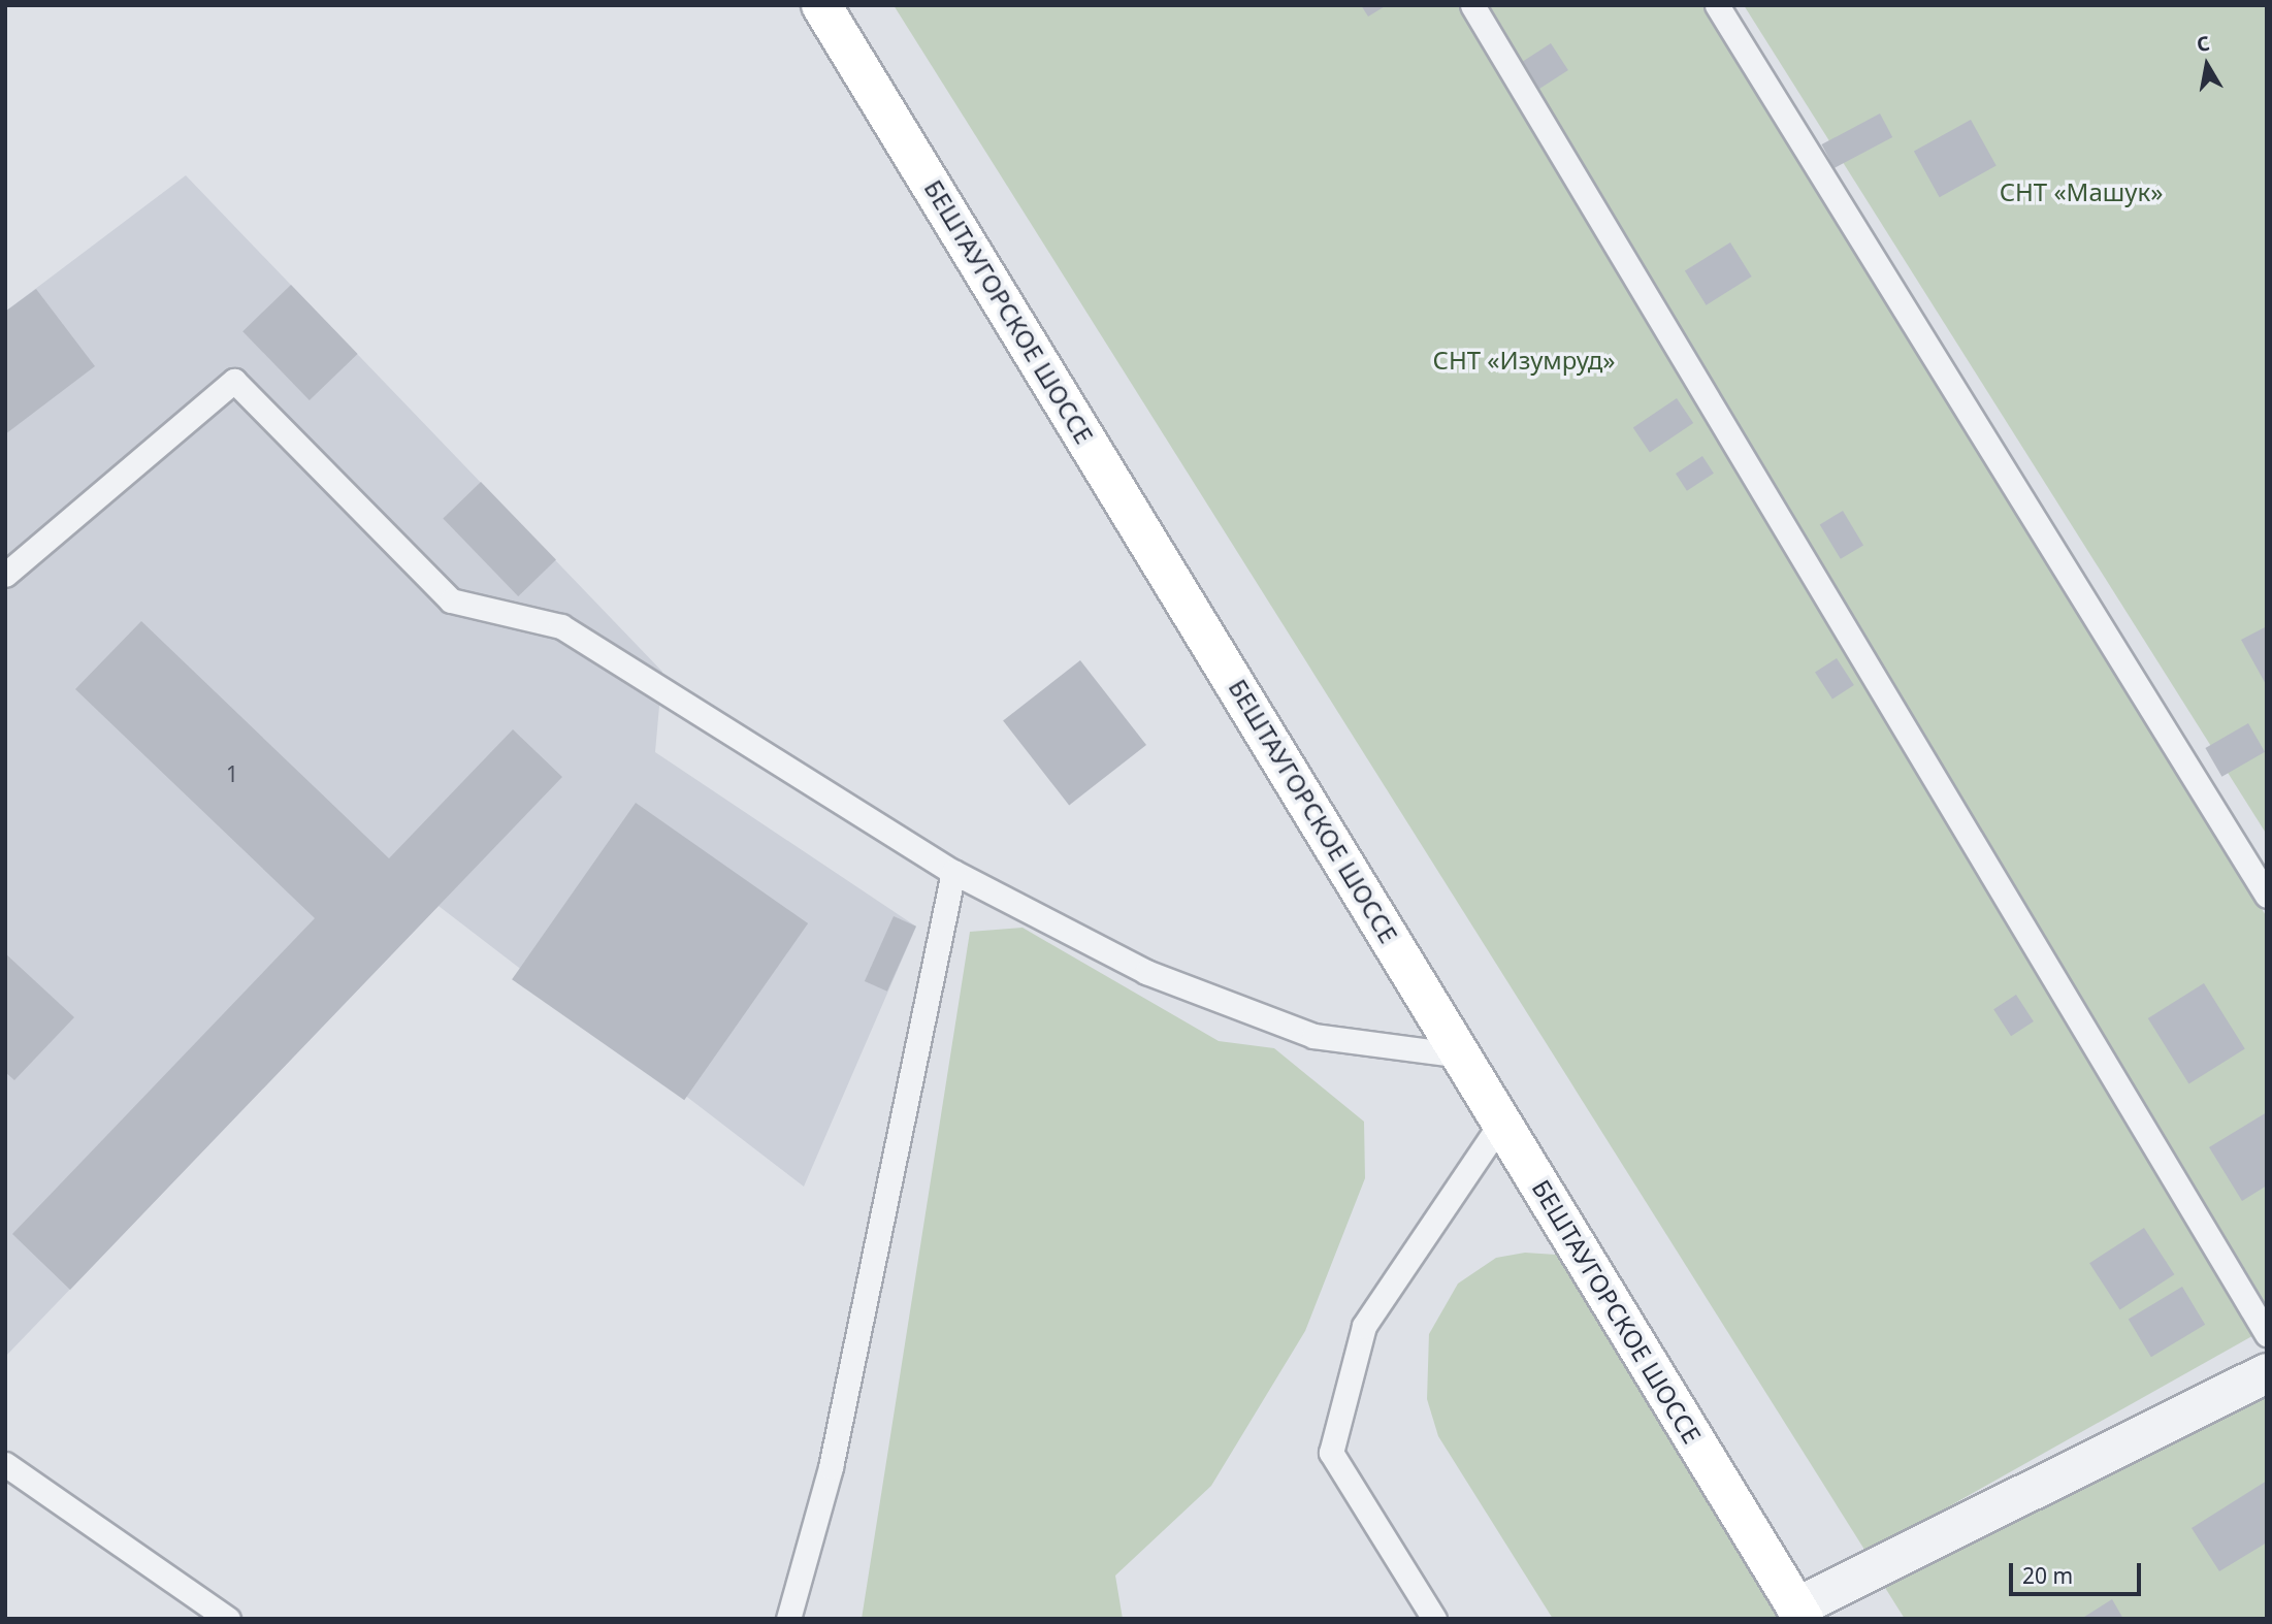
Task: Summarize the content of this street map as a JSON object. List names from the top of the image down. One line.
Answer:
{"streets":{"street":["БЕШТАУГОРСКОЕ ШОССЕ"]},"parks":["СНТ «Машук»","СНТ «Изумруд»"],"house_numbers":["1"],"scale_bar":"20 m","north":"top"}
